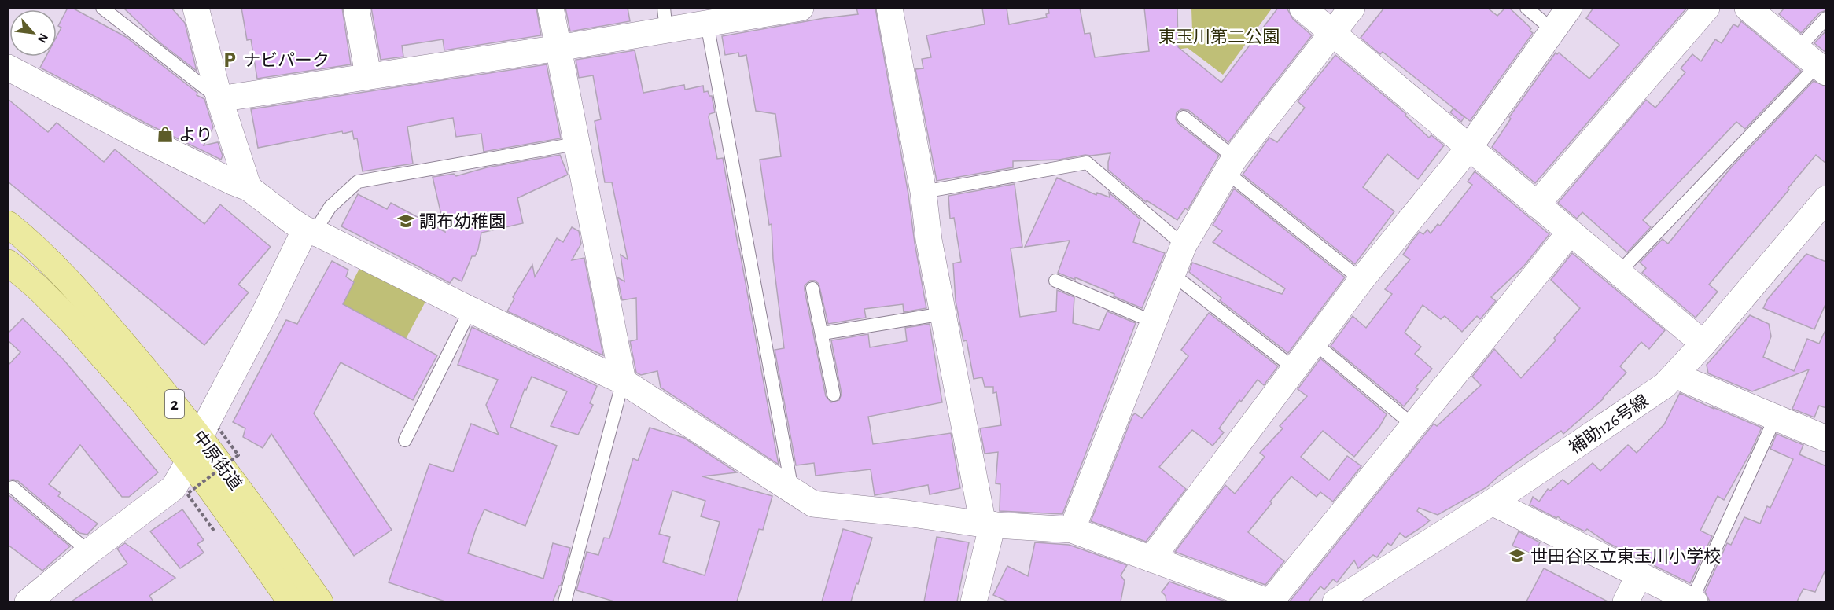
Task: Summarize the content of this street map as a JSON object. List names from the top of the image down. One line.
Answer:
{"streets":{"main road":["2","中原街道"],"street":["補助126号線"]},"parks":["東玉川第二公園"],"places":{"parking":["ナビパーク"],"shop":["より"],"school or university":["調布幼稚園","世田谷区立東玉川小学校"]},"north":"bottom right"}
